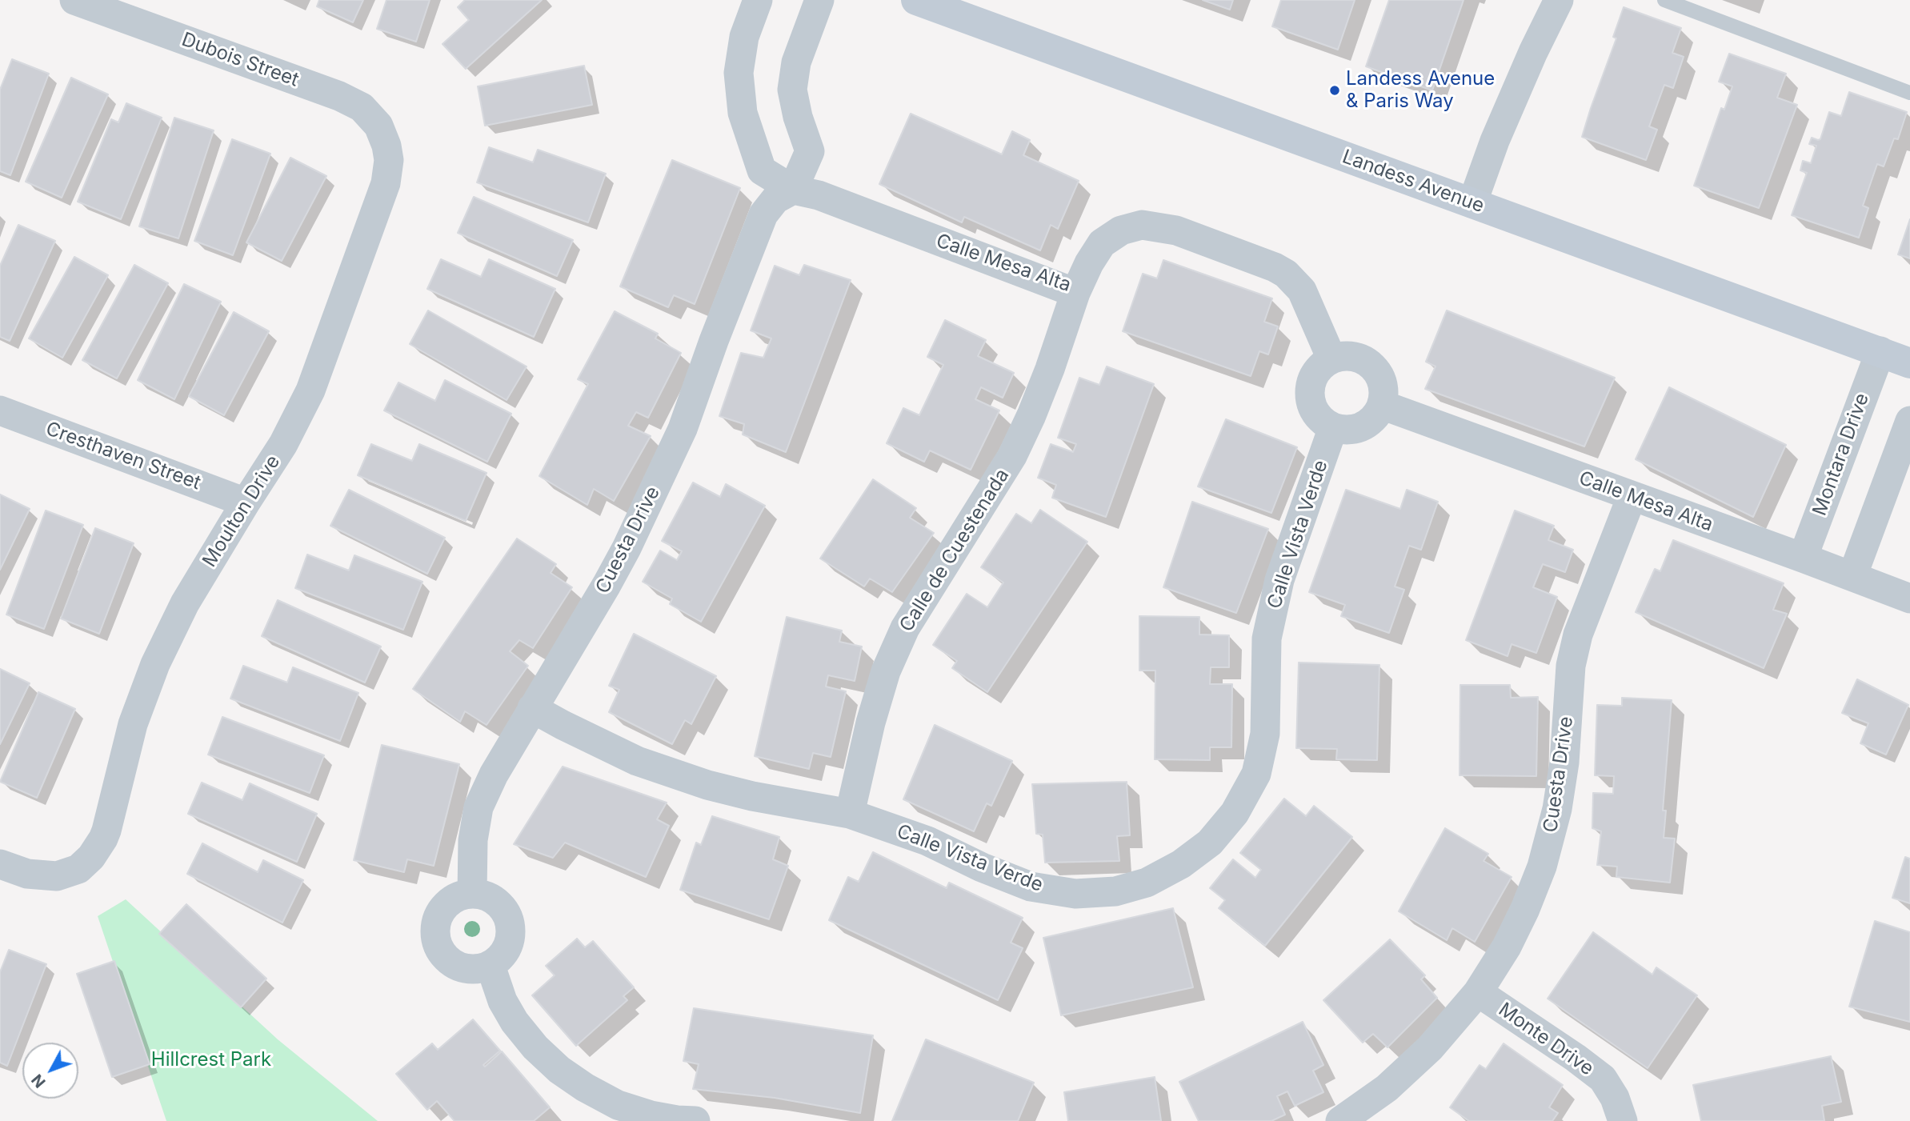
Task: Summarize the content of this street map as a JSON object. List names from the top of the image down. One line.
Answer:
{"streets":{"main road":["Landess Avenue"],"street":["Dubois Street","Calle Mesa Alta","Montara Drive","Cresthaven Street","Moulton Drive","Calle Vista Verde","Cuesta Drive","Calle de Cuestenada","Monte Drive"]},"crossings":[["Dubois Street","Moulton Drive"],["Landess Avenue","Montara Drive"],["Calle Mesa Alta","Montara Drive"],["Calle Mesa Alta","Calle Vista Verde"],["Calle Mesa Alta","Cuesta Drive"],["Calle Mesa Alta","Calle de Cuestenada"],["Cresthaven Street","Moulton Drive"],["Calle Vista Verde","Cuesta Drive"],["Calle Vista Verde","Calle de Cuestenada"],["Cuesta Drive","Monte Drive"]],"parks":["Hillcrest Park"],"places":["Landess Avenue & Paris Way"],"north":"bottom left"}
